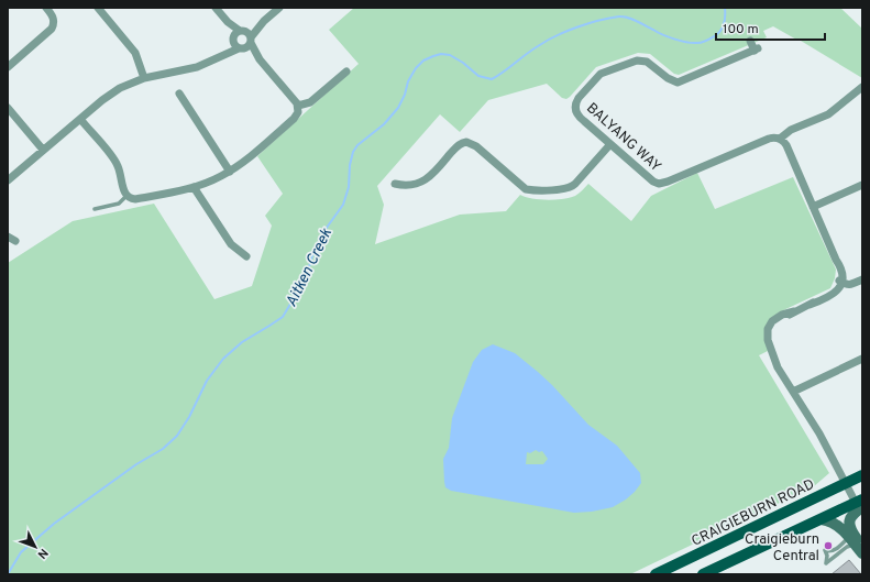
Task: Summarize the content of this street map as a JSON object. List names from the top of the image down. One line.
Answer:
{"streets":{"main road":["CRAIGIEBURN ROAD"],"street":["BALYANG WAY"]},"water":["Aitken Creek"],"places":["Craigieburn Central"],"scale_bar":"100 m","north":"bottom right"}
